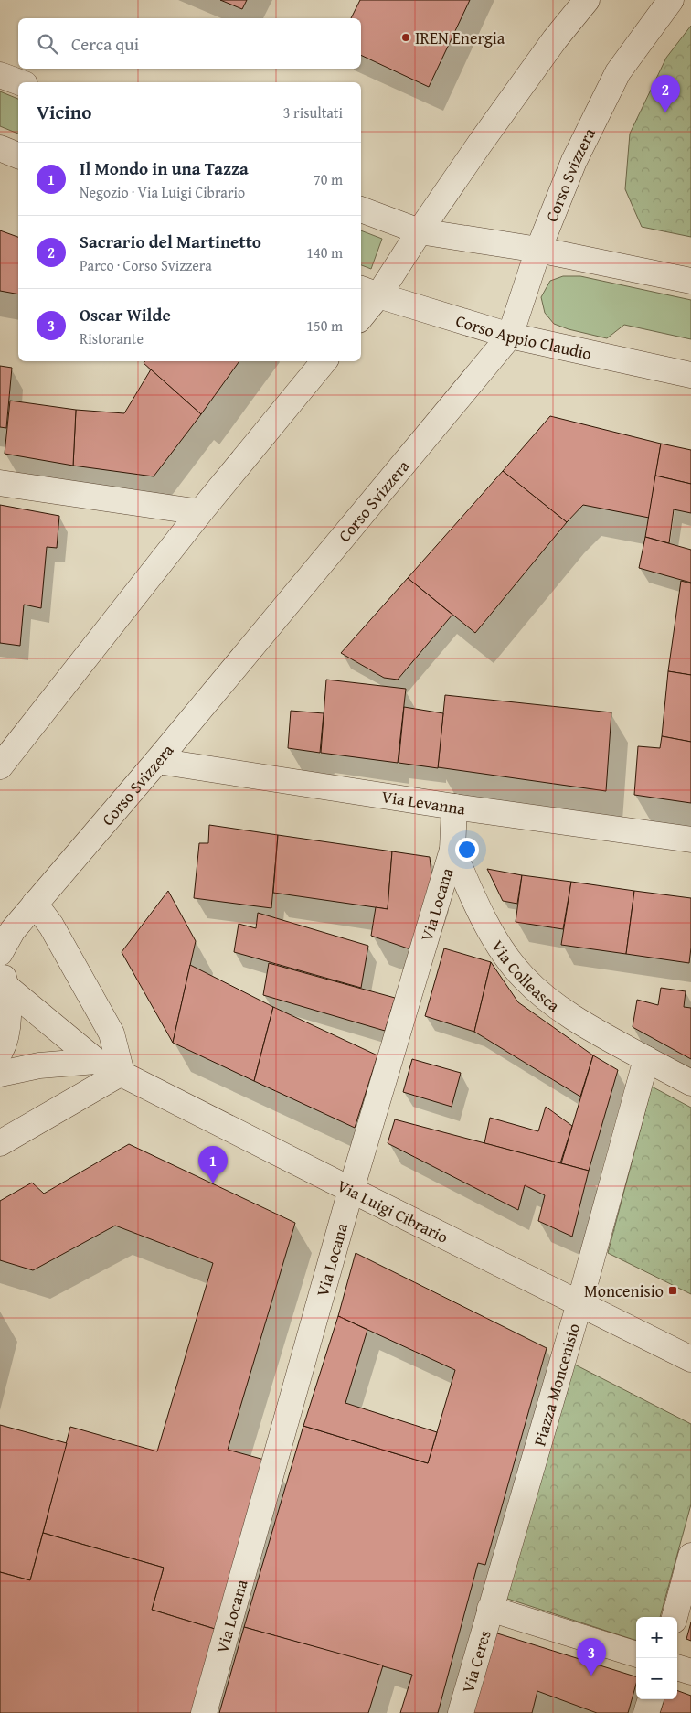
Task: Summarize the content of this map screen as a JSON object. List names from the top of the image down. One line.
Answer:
{"streets":{"street":["Corso Svizzera","Corso Appio Claudio","Via Levanna","Via Locana","Via Colleasca","Via Luigi Cibrario","Piazza Moncenisio","Via Ceres"]},"crossings":[["Corso Svizzera","Corso Appio Claudio"],["Corso Svizzera","Via Levanna"],["Via Levanna","Via Locana"],["Via Locana","Via Colleasca"],["Via Locana","Via Luigi Cibrario"],["Via Colleasca","Piazza Moncenisio"],["Via Luigi Cibrario","Piazza Moncenisio"],["Piazza Moncenisio","Via Ceres"]],"places":{"other":["IREN Energia"],"transit":["Moncenisio"]},"page":{"search":"Cerca qui","pins":["2","1","3"],"heading":["Vicino","3 risultati"],"list":[{"mark":"1","name":"Il Mondo in una Tazza","note":"Negozio · Via Luigi Cibrario","value":"70 m"},{"mark":"2","name":"Sacrario del Martinetto","note":"Parco · Corso Svizzera","value":"140 m"},{"mark":"3","name":"Oscar Wilde","note":"Ristorante","value":"150 m"}],"map_buttons":["+","−"]}}
